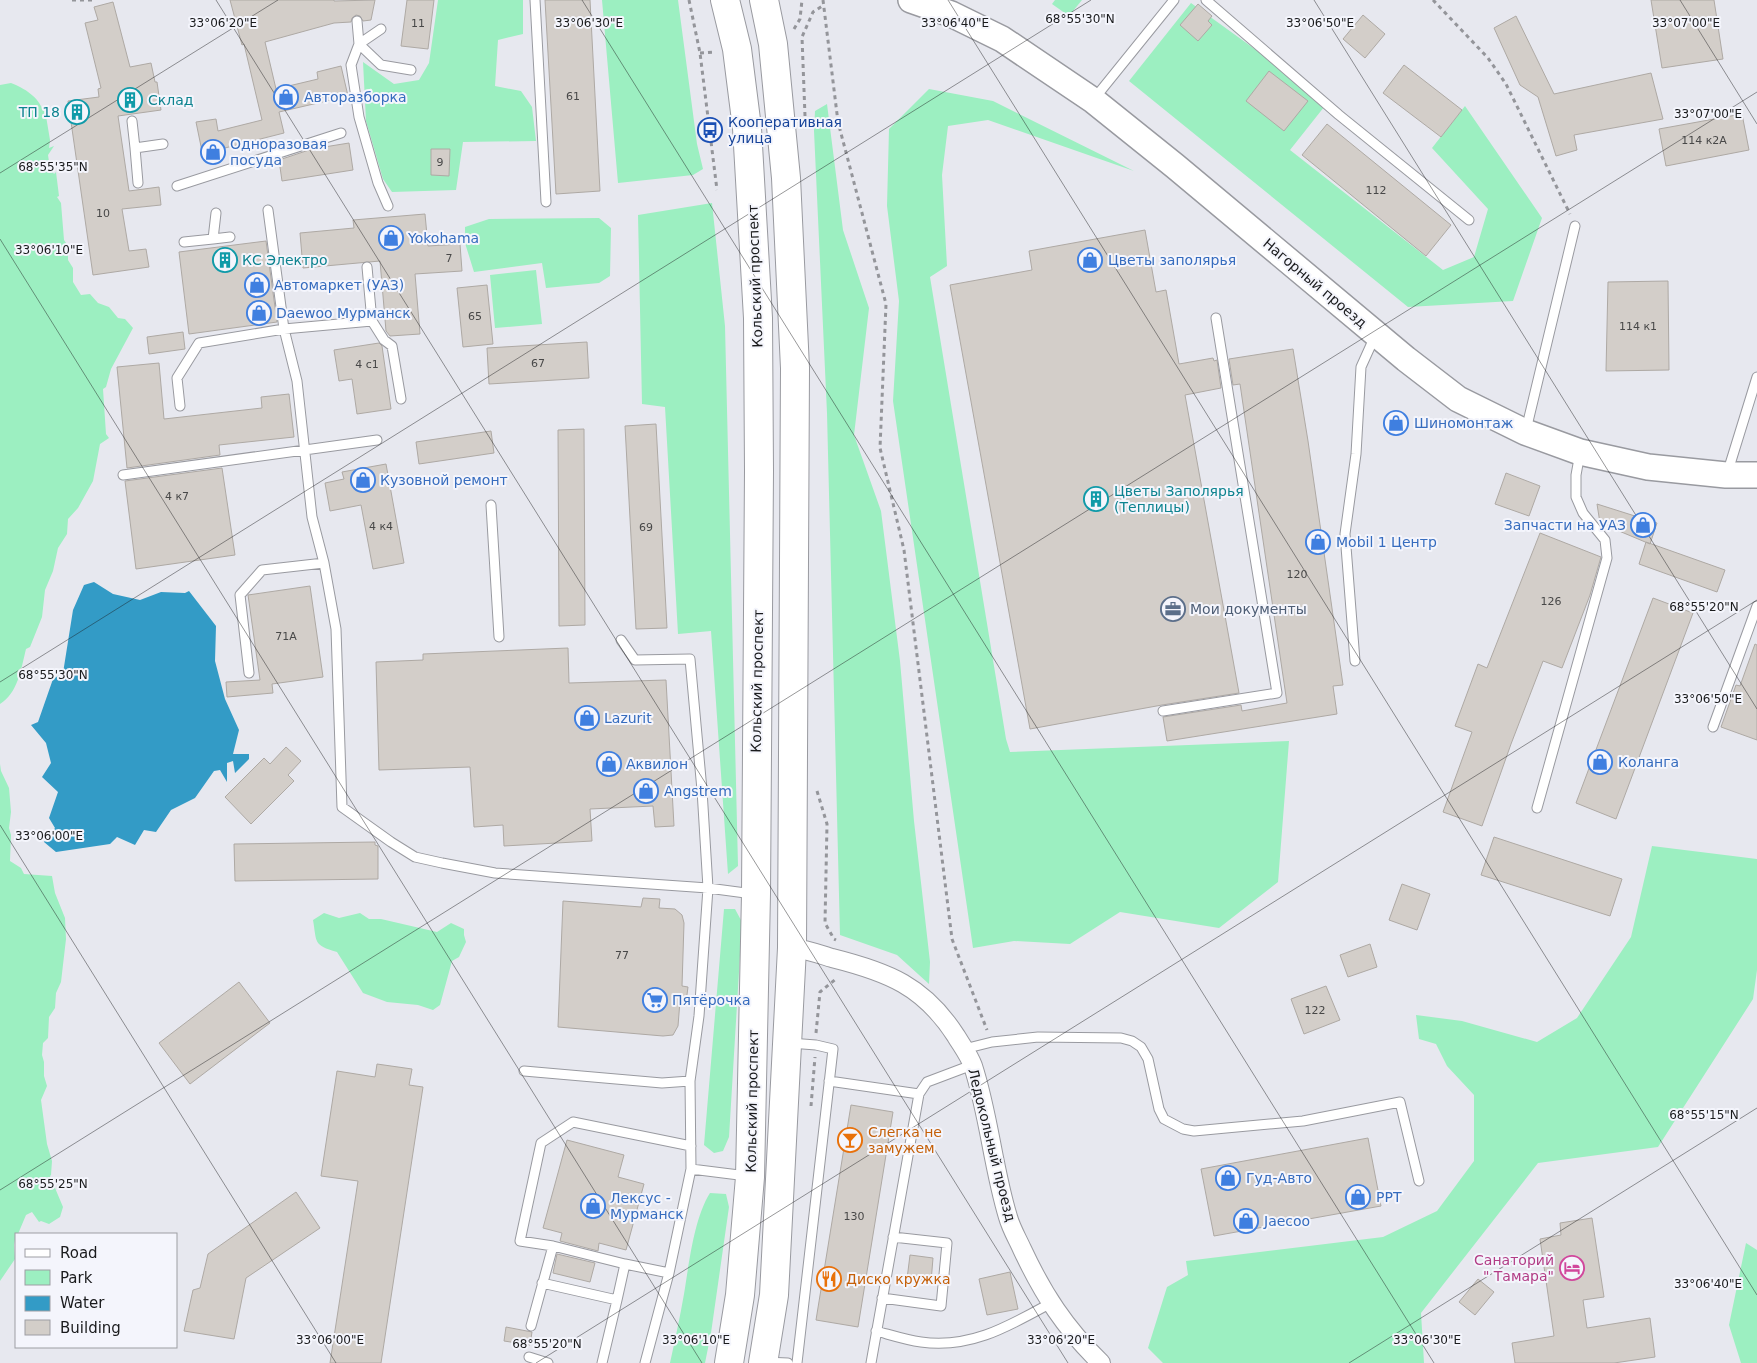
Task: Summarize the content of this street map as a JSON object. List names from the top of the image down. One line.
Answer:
{"streets":{"main road":["Кольский проспект","Нагорный проезд"],"street":["Ледокольный проезд"]},"places":{"shop":["Авторазборка","Одноразовая посуда","Yokohama","Цветы заполярья","Автомаркет (УАЗ)","Daewoo Мурманск","Шиномонтаж","Кузовной ремонт","Запчасти на УАЗ","Mobil 1 Центр","Lazurit","Коланга","Аквилон","Angstrem","Гуд-Авто","РРТ","Лексус - Мурманск","Jaecoo"],"building":["Склад","ТП 18","КС Электро","Цветы Заполярья (Теплицы)"],"bus stop":["Кооперативная улица"],"office":["Мои документы"],"supermarket":["Пятёрочка"],"bar":["Слегка не замужем"],"hotel":["Санаторий \" Тамара\""],"restaurant":["Диско кружка"]},"house_numbers":["11","61","114 к2А","9","112","10","7","65","114 к1","67","4 с1","4 к7","4 к4","69","120","126","71А","77","122","130"],"legend":["Road","Park","Water","Building"],"coordinates":["68°55'30\"N","33°06'20\"E","33°06'50\"E","33°07'00\"E","33°06'30\"E","33°06'40\"E","68°55'35\"N","33°06'10\"E","68°55'20\"N","33°06'00\"E","68°55'15\"N","68°55'25\"N"]}
